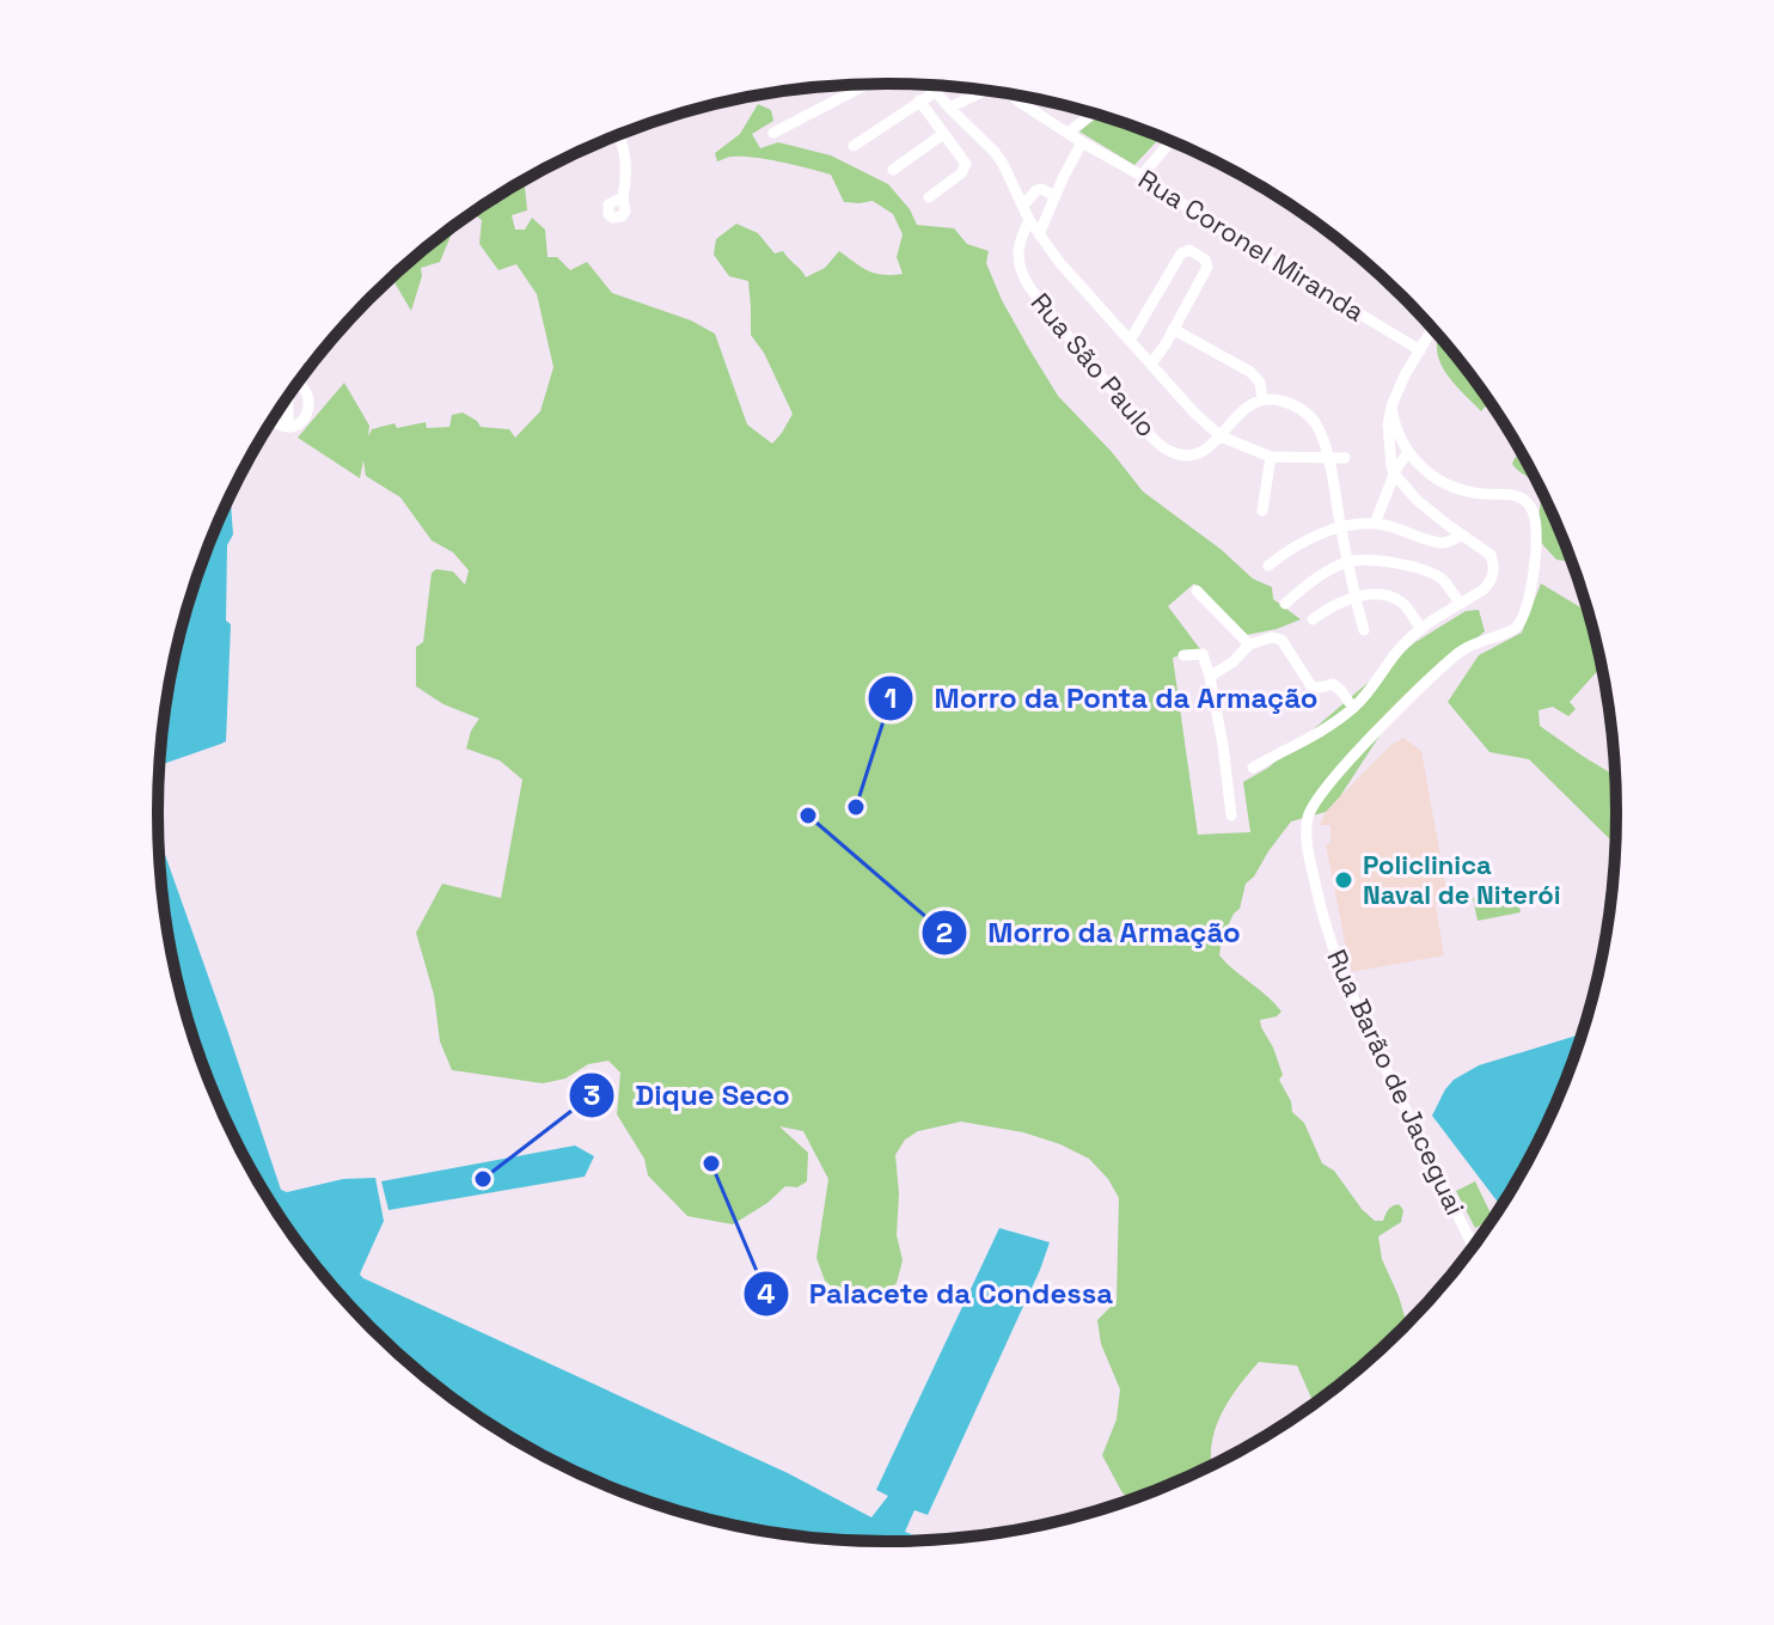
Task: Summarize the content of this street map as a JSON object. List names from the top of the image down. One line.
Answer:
{"streets":{"street":["Rua Coronel Miranda","Rua São Paulo","Rua Barão de Jaceguai"]},"places":["Morro da Ponta da Armação","Morro da Armação","Policlinica Naval de Niterói","Palacete da Condessa","Dique Seco"]}
